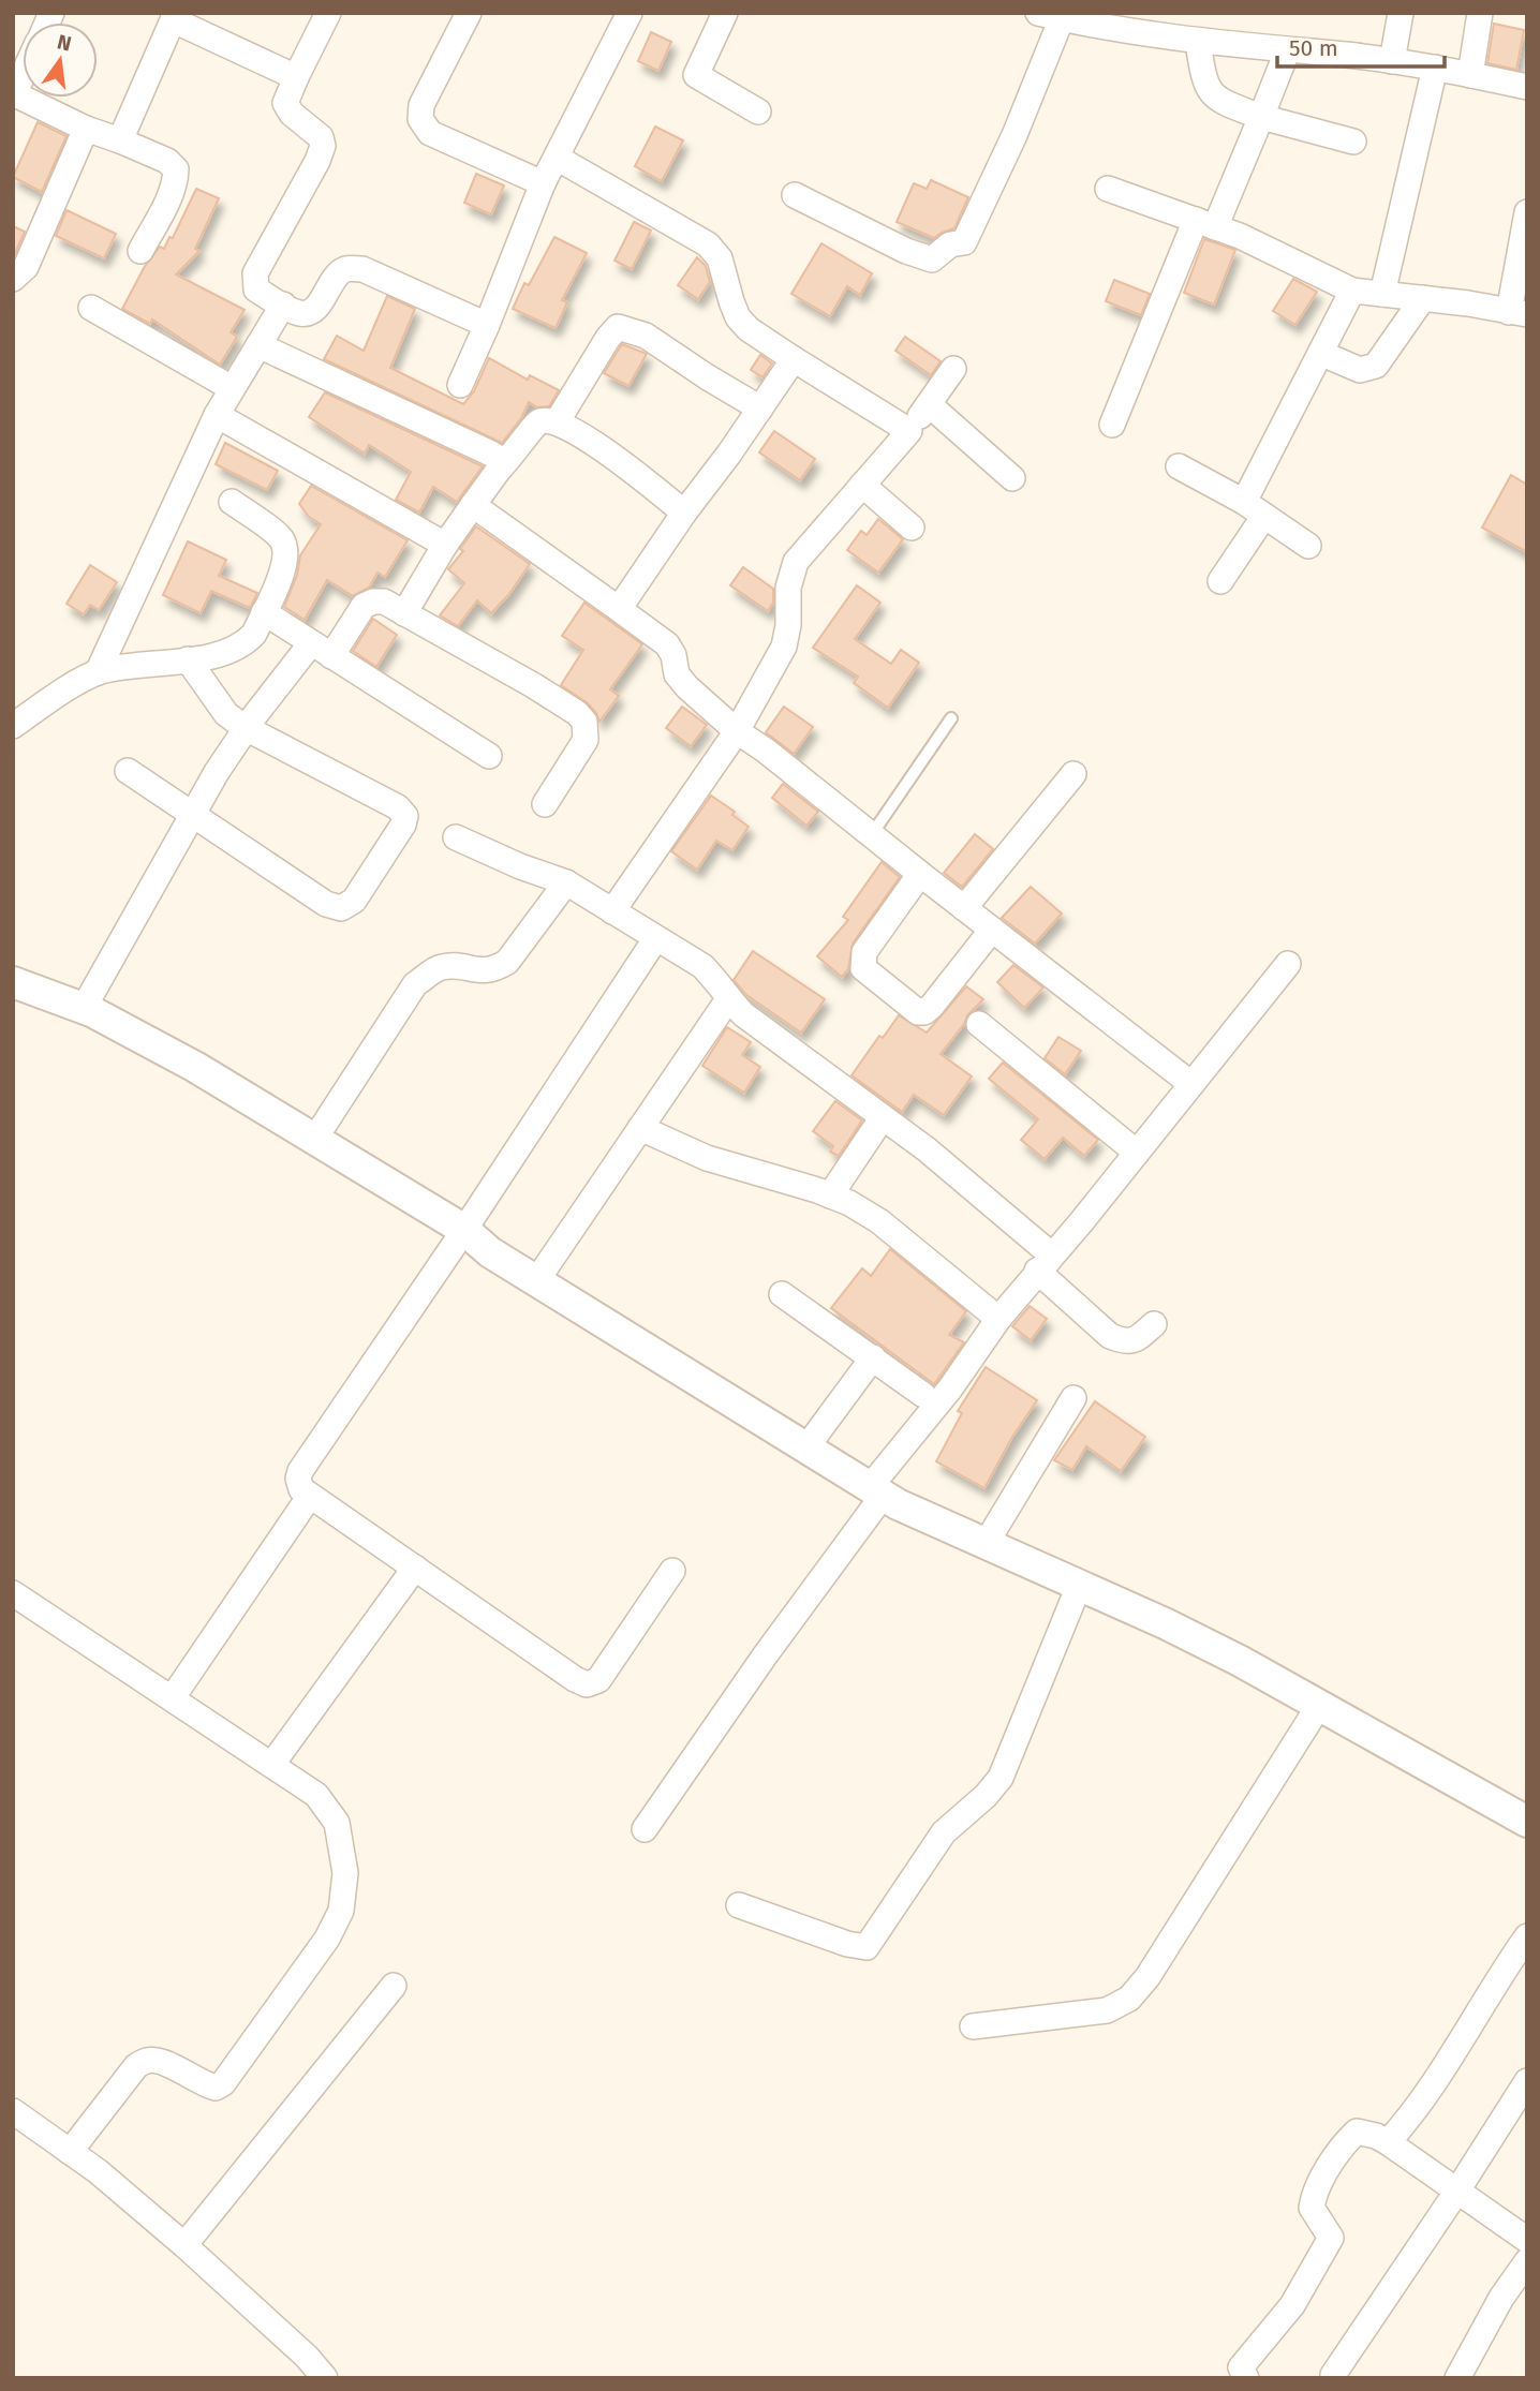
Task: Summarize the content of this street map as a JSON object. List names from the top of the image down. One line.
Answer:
{"scale_bar":"50 m","north":"top"}
